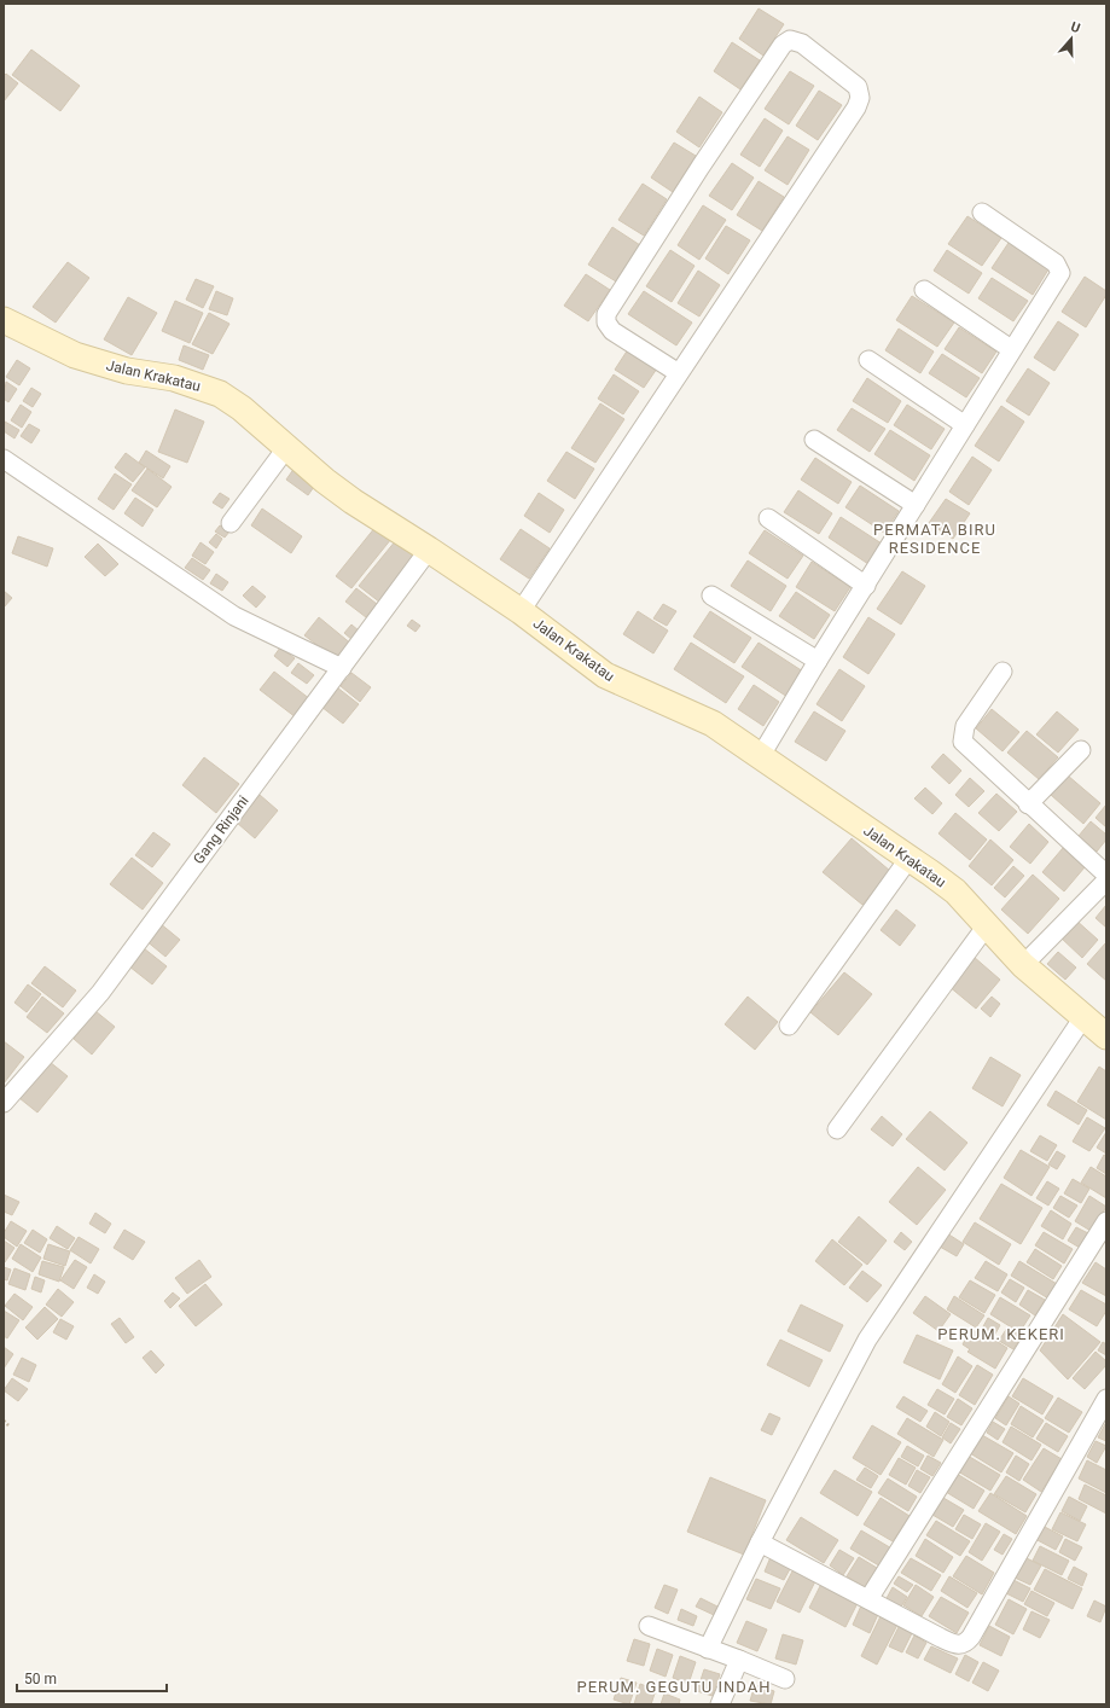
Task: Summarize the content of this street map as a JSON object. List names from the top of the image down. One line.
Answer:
{"streets":{"street":["Jalan Krakatau","Gang Rinjani"]},"crossings":[["Jalan Krakatau","Gang Rinjani"]],"districts":["PERMATA BIRU RESIDENCE","PERUM. KEKERI","PERUM. GEGUTU INDAH"],"scale_bar":"50 m","north":"top"}
